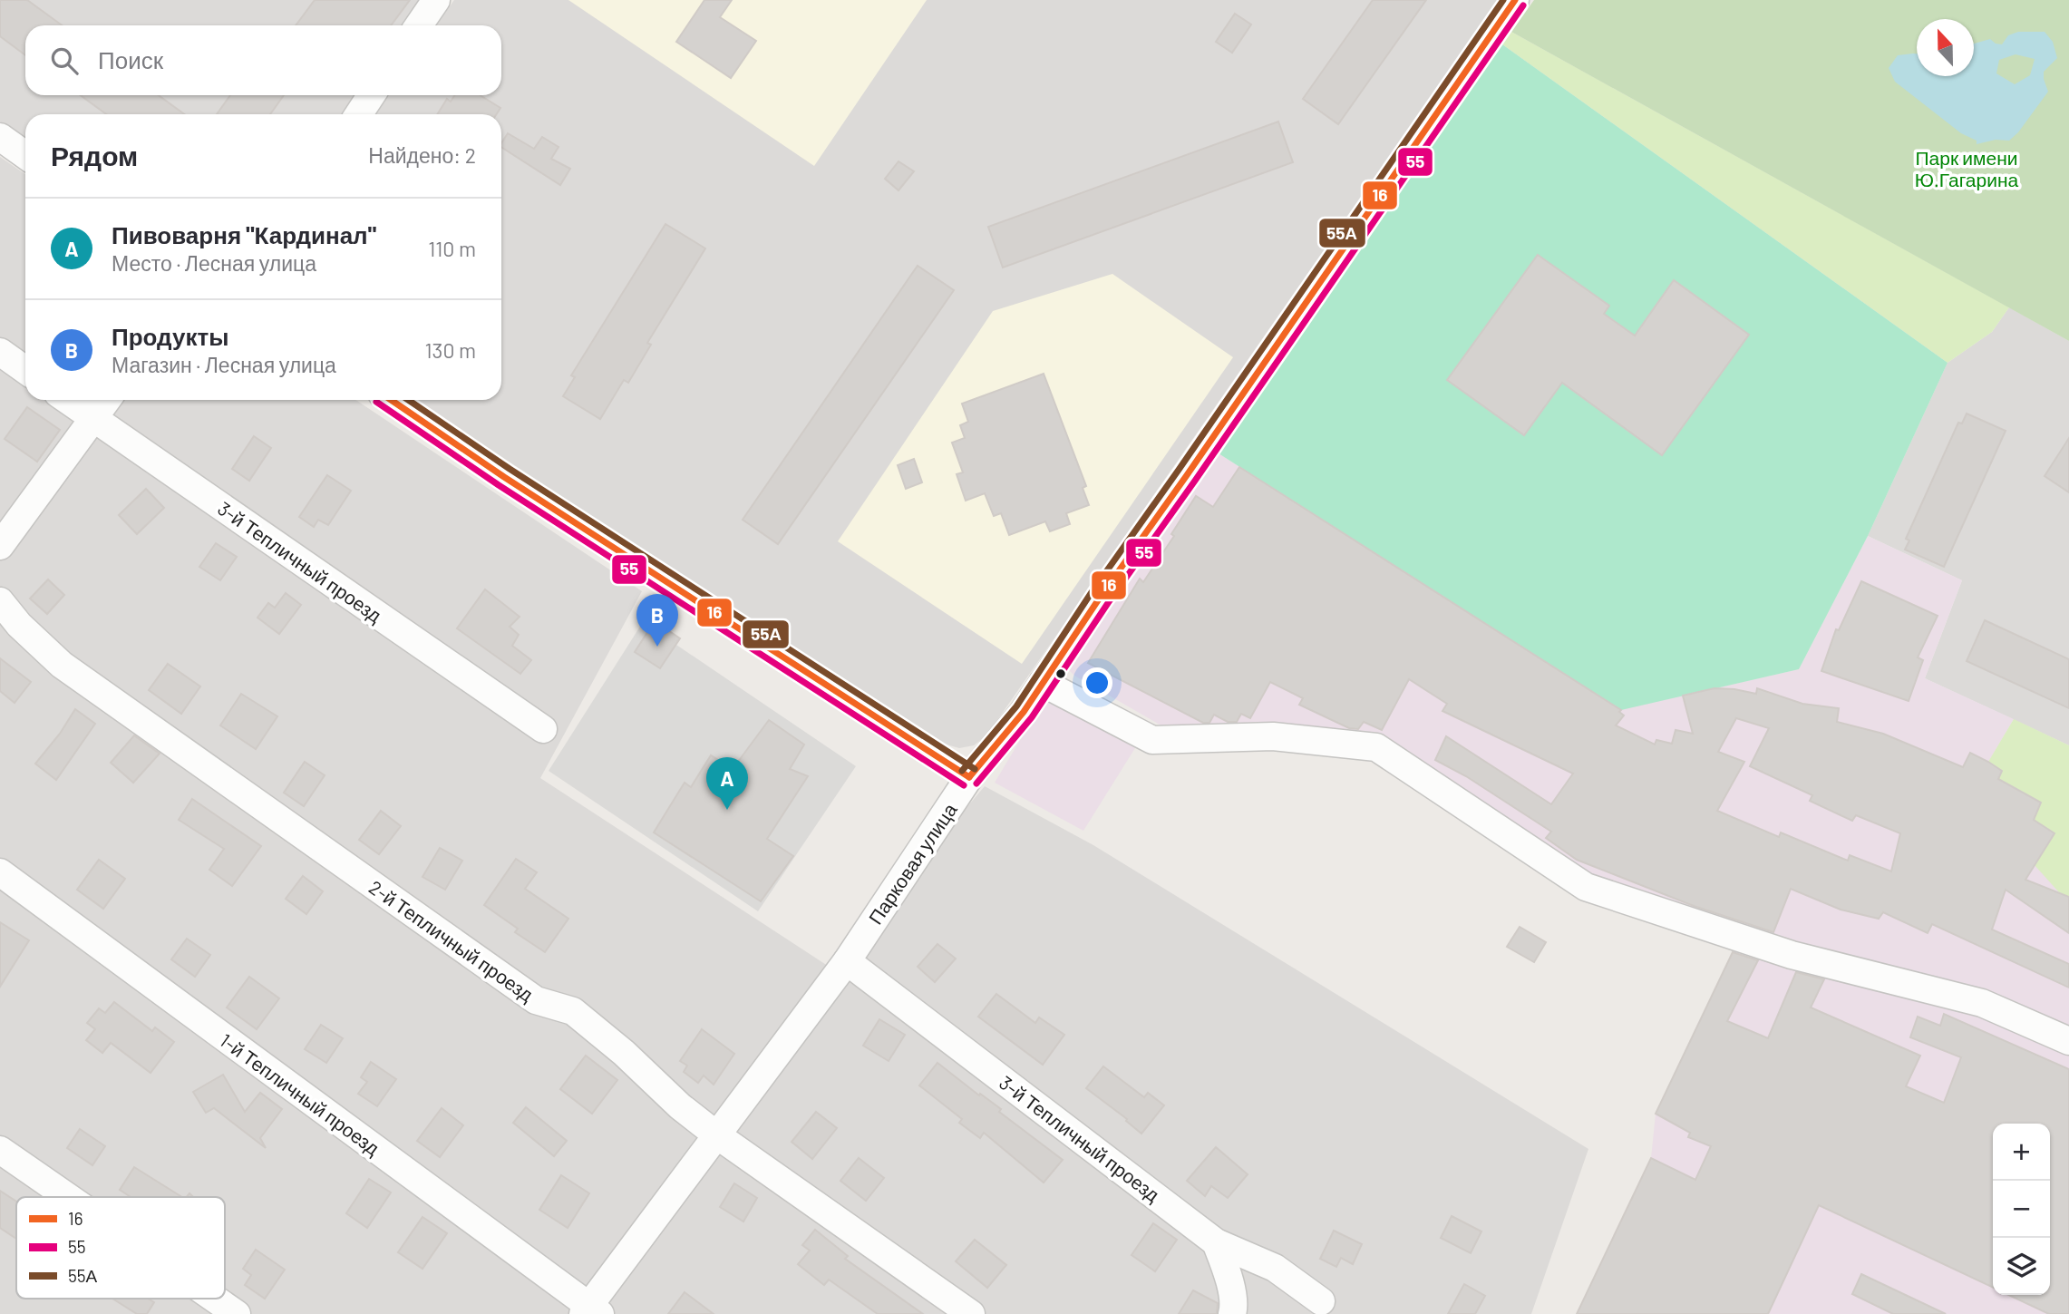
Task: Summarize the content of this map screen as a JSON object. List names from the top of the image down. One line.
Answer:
{"streets":{"street":["3-й Тепличный проезд","Парковая улица","2-й Тепличный проезд","1-й Тепличный проезд"]},"crossings":[["3-й Тепличный проезд","Парковая улица"],["Парковая улица","2-й Тепличный проезд"],["Парковая улица","1-й Тепличный проезд"]],"parks":["Парк имени Ю.Гагарина"],"lines":["transit line 16","transit line 55А","transit line 55"],"legend":["16","55","55А"],"north":"top","page":{"search":"Поиск","heading":["Рядом","Найдено: 2"],"list":[{"mark":"A","name":"Пивоварня \"Кардинал\"","note":"Место · Лесная улица","value":"110 m"},{"mark":"B","name":"Продукты","note":"Магазин · Лесная улица","value":"130 m"}],"pins":["B","A"],"map_buttons":["+","−"]}}
